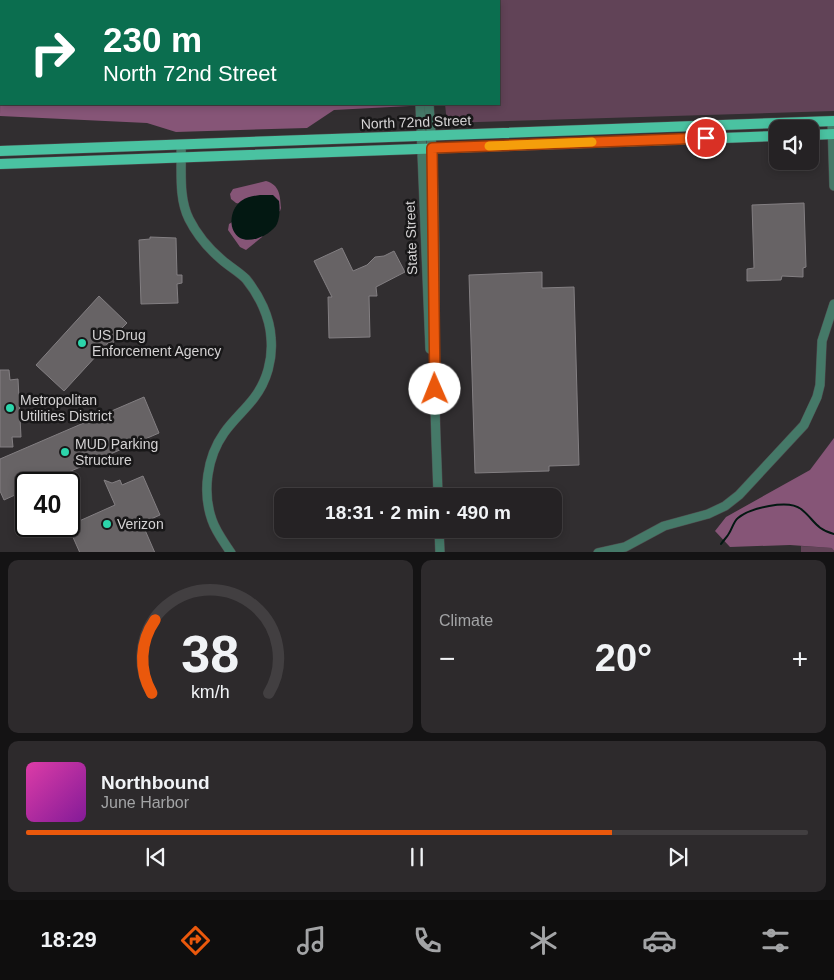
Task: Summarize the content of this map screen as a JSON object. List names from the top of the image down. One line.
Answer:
{"streets":{"main road":["North 72nd Street"],"street":["State Street"]},"crossings":[["North 72nd Street","State Street"]],"places":["US Drug Enforcement Agency","Metropolitan Utilities District","MUD Parking Structure","Verizon"],"page":{"turn":["230 m","North 72nd Street"],"limit":"40","trip":"18:31 · 2 min · 490 m","tile":"Climate","heat":["−","20°","+"],"song":["Northbound","June Harbor"],"tabs":"18:29","gauge":["38","km/h"]}}
